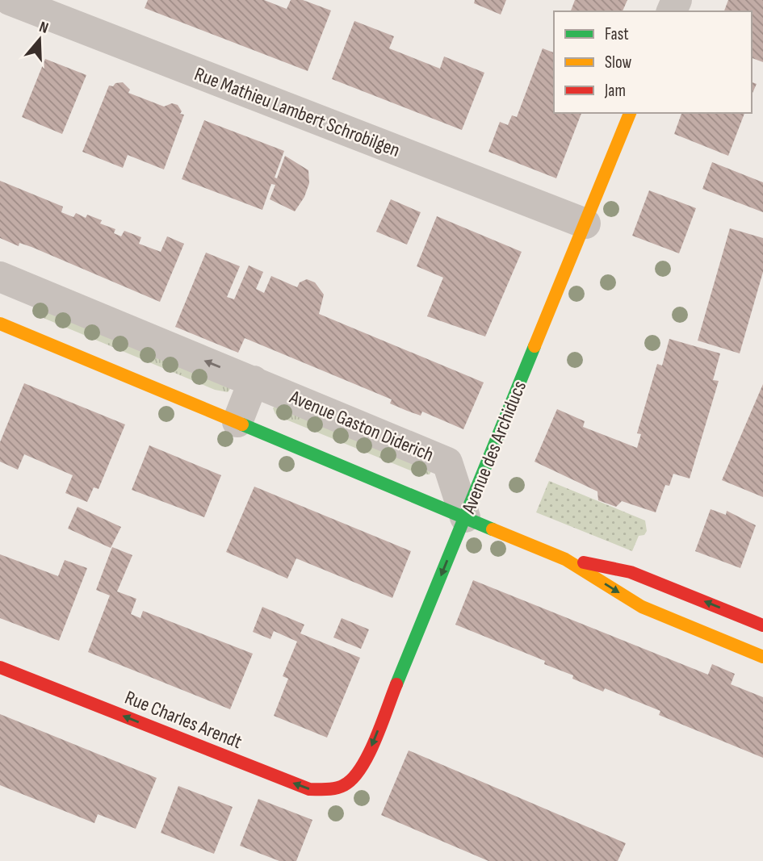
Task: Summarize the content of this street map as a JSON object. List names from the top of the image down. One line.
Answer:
{"streets":{"street":["Rue Mathieu Lambert Schrobilgen","Avenue Gaston Diderich","Avenue des Archiducs","Rue Charles Arendt"]},"crossings":[["Rue Mathieu Lambert Schrobilgen","Avenue des Archiducs"],["Avenue Gaston Diderich","Avenue des Archiducs"],["Avenue des Archiducs","Rue Charles Arendt"]],"one_way":["Avenue des Archiducs","Rue Charles Arendt"],"legend":["Fast","Slow","Jam"],"north":"top"}
